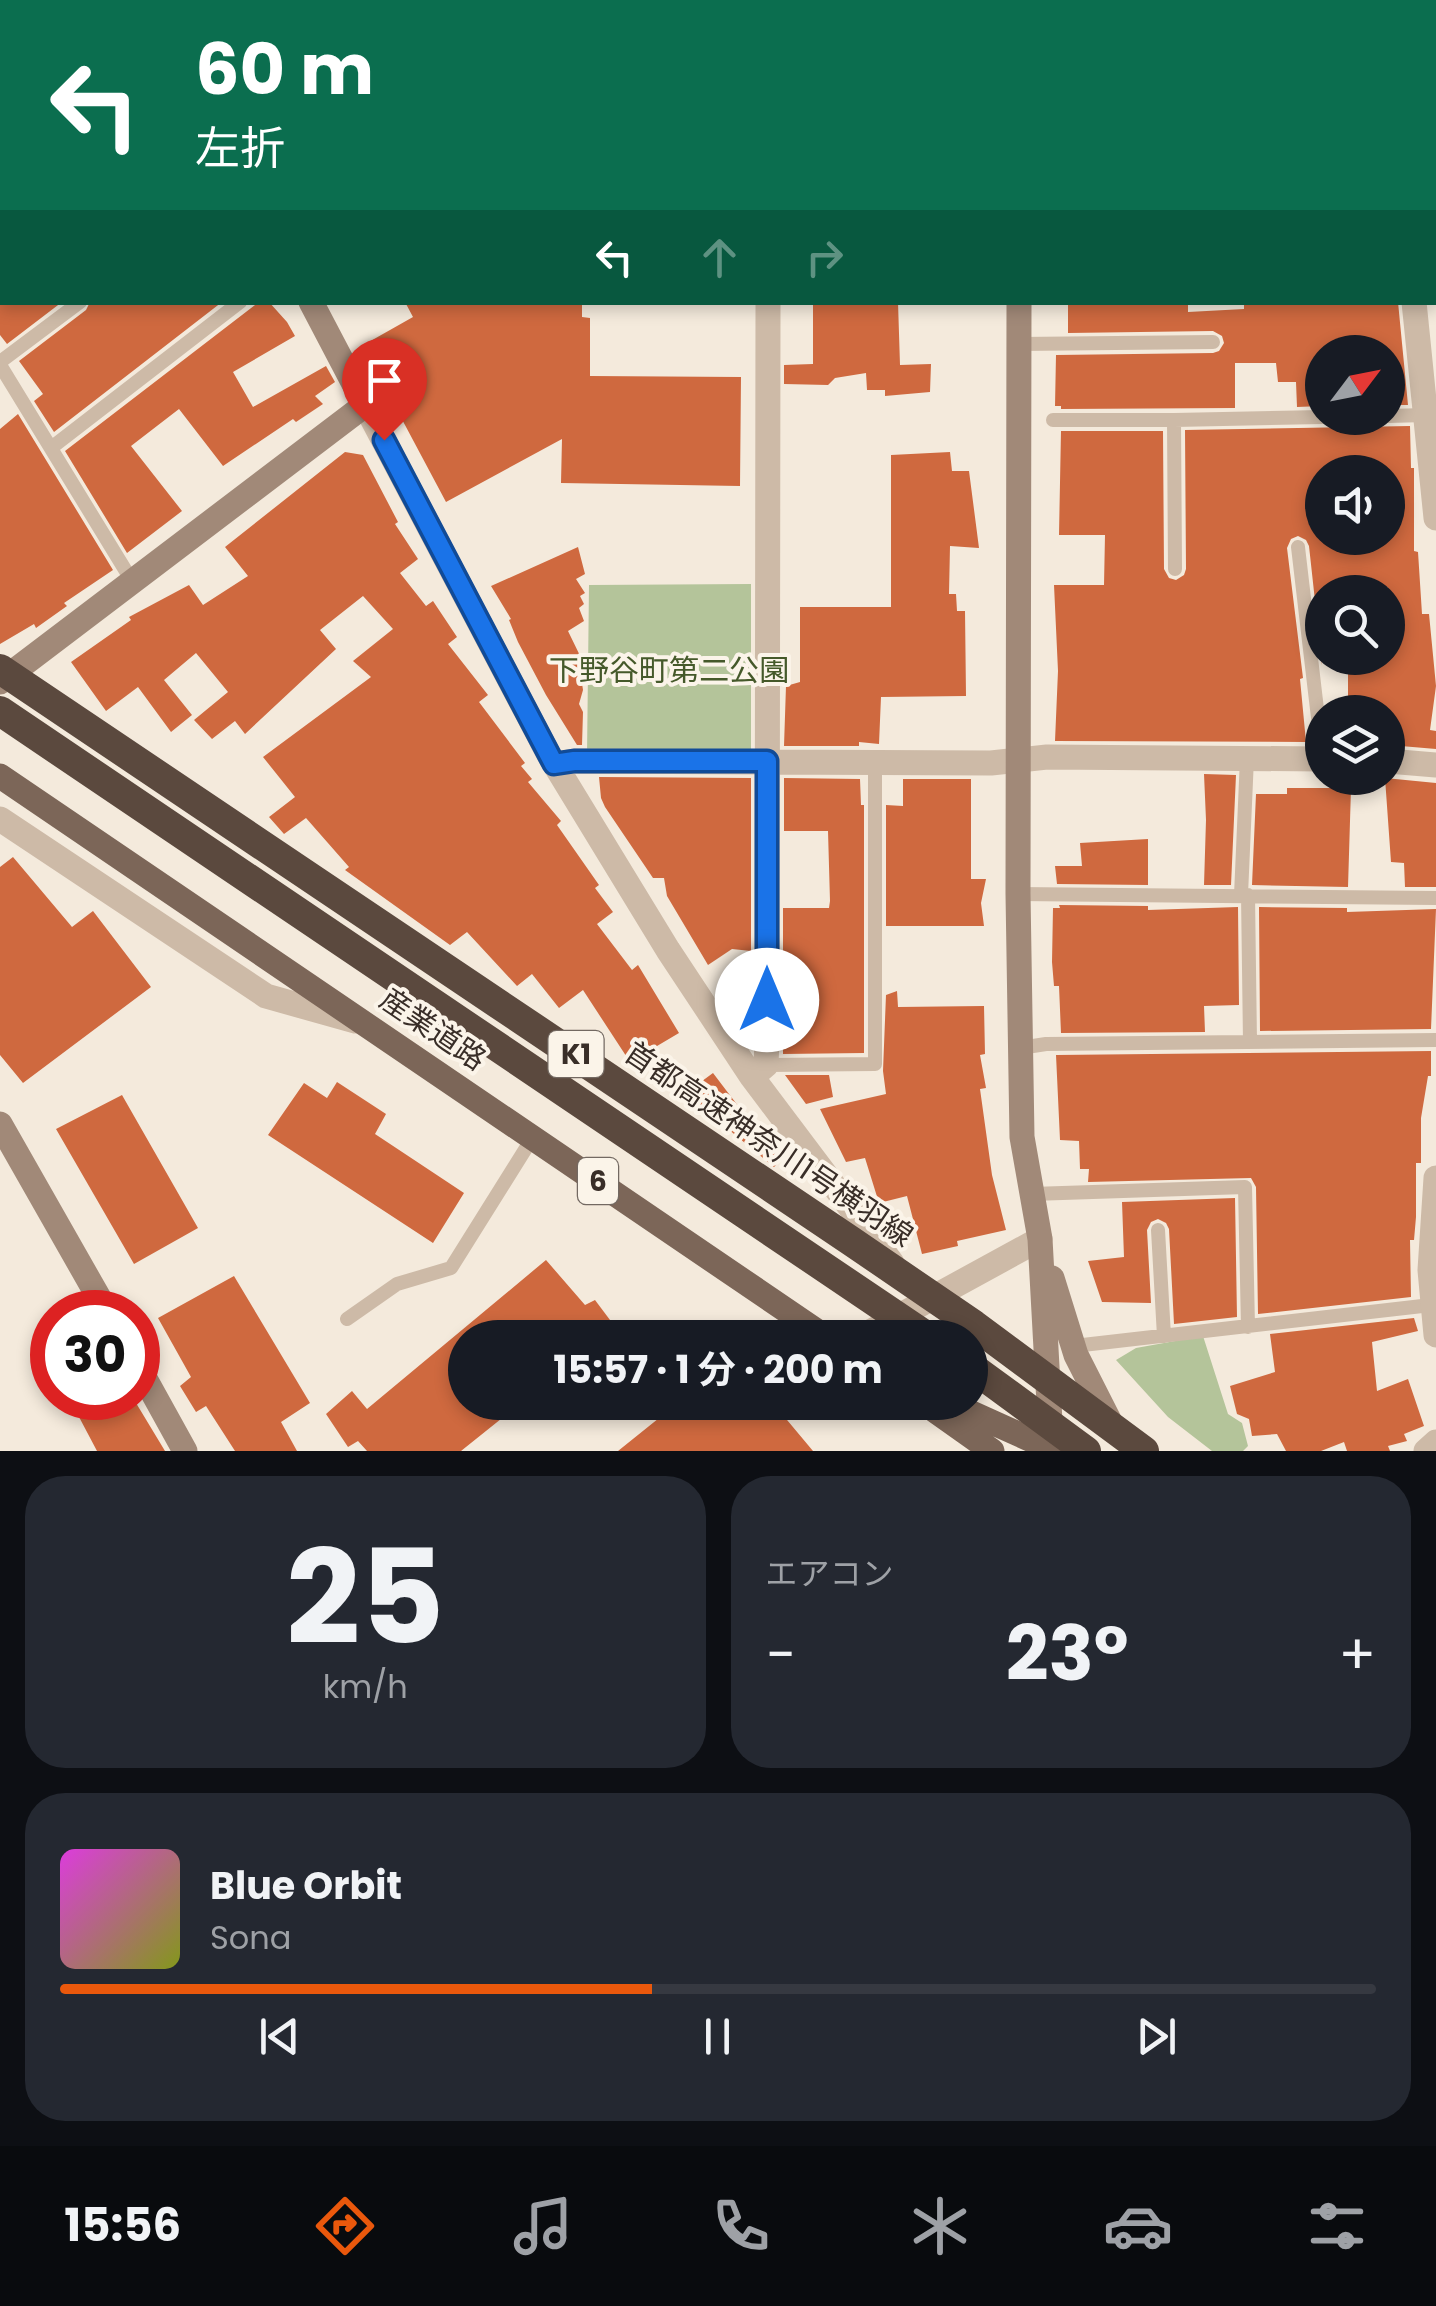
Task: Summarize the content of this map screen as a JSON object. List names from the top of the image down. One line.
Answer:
{"streets":{"highway":["K1","首都高速神奈川1号横羽線"],"main road":["産業道路","6"]},"parks":["下野谷町第二公園"],"north":"top right","page":{"turn":["60 m","左折"],"limit":"30","trip":"15:57 · 1 分 · 200 m","tile":[["25","km/h"],"エアコン"],"heat":["−","23°","+"],"song":["Blue Orbit","Sona"],"tabs":"15:56"}}
